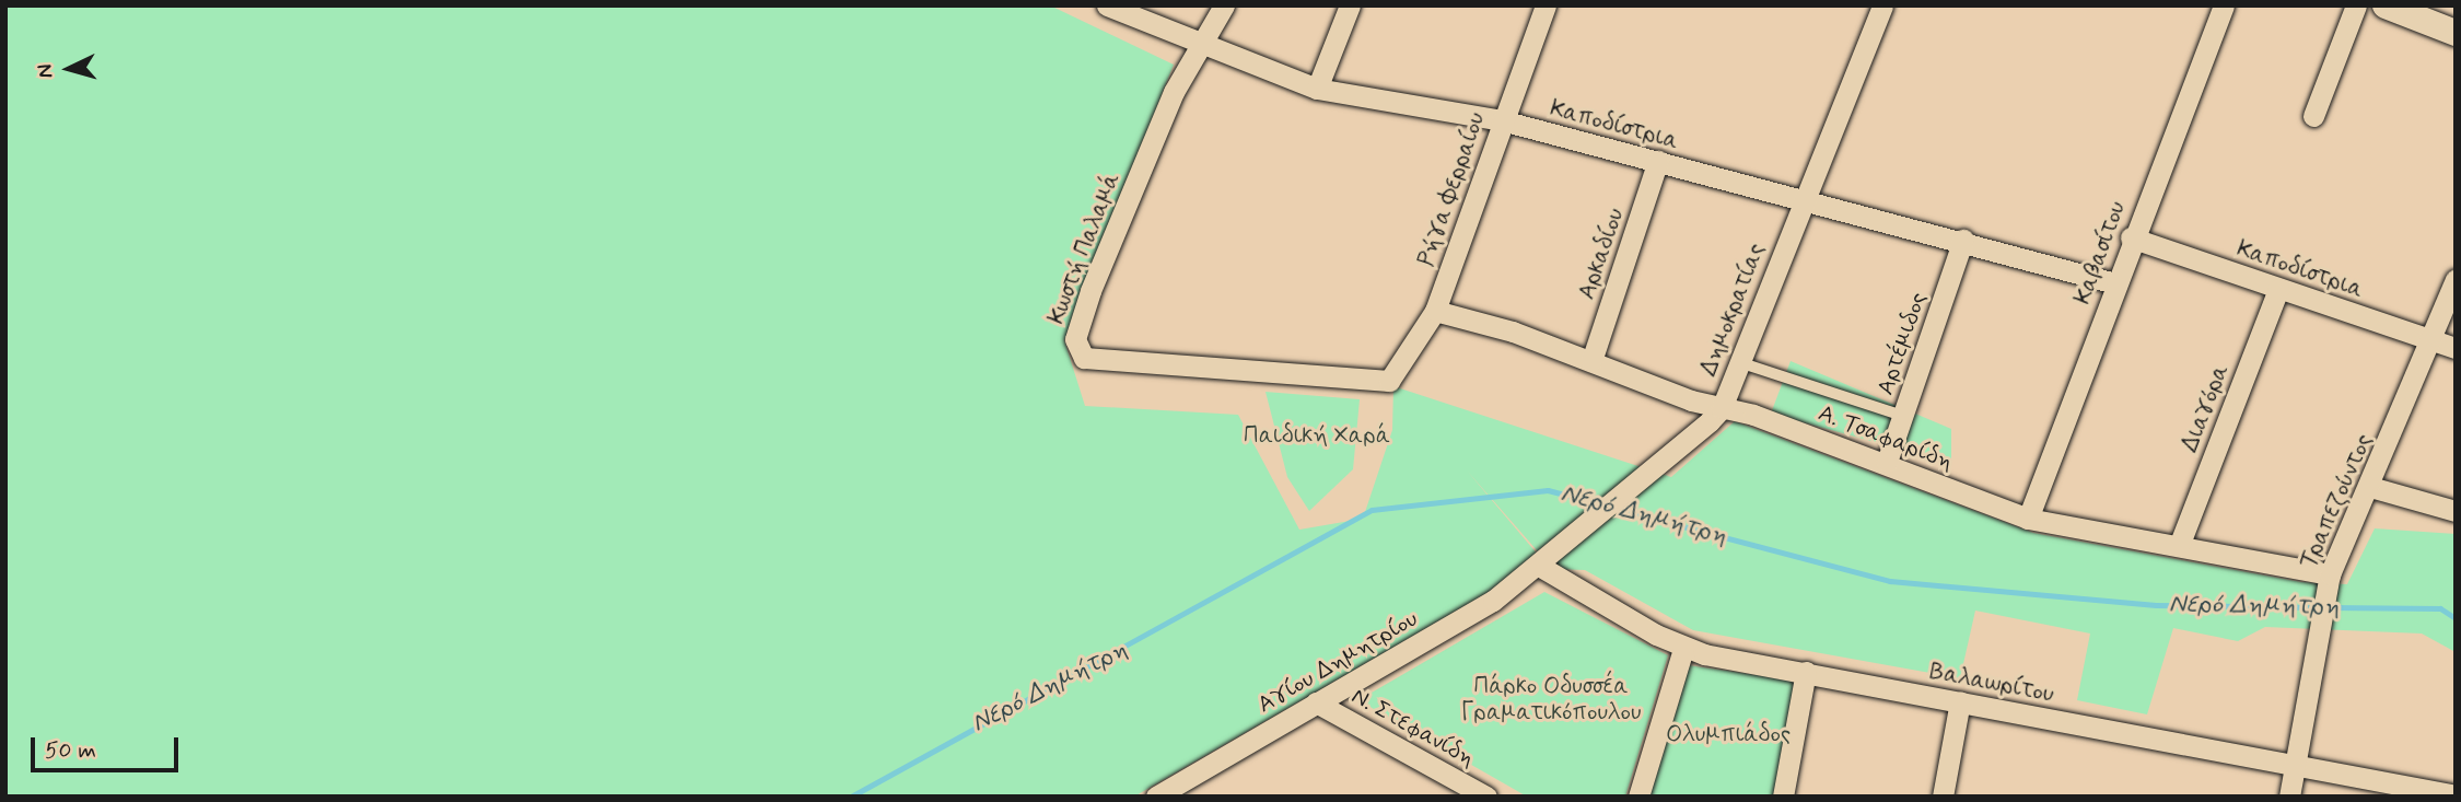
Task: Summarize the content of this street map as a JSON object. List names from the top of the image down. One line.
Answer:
{"streets":{"street":["Καποδίστρια","Ρήγα Φερραίου","Κωστή Παλαμά","Καβασίτου","Αρκαδίου","Δημοκρατίας","Αρτέμιδος","Διαγόρα","Α. Τσαφαρίδη","Τραπεζούντος","Αγίου Δημητρίου","Βαλαωρίτου","Ν. Στεφανίδη"]},"crossings":[["Καποδίστρια","Ρήγα Φερραίου"],["Καποδίστρια","Κωστή Παλαμά"],["Καποδίστρια","Καβασίτου"],["Καποδίστρια","Αρκαδίου"],["Καποδίστρια","Δημοκρατίας"],["Καποδίστρια","Αρτέμιδος"],["Καποδίστρια","Διαγόρα"],["Καποδίστρια","Τραπεζούντος"],["Ρήγα Φερραίου","Κωστή Παλαμά"],["Ρήγα Φερραίου","Α. Τσαφαρίδη"],["Καβασίτου","Α. Τσαφαρίδη"],["Αρκαδίου","Α. Τσαφαρίδη"],["Δημοκρατίας","Α. Τσαφαρίδη"],["Δημοκρατίας","Αγίου Δημητρίου"],["Δημοκρατίας","Βαλαωρίτου"],["Αρτέμιδος","Α. Τσαφαρίδη"],["Διαγόρα","Α. Τσαφαρίδη"],["Α. Τσαφαρίδη","Τραπεζούντος"],["Τραπεζούντος","Βαλαωρίτου"],["Αγίου Δημητρίου","Βαλαωρίτου"],["Αγίου Δημητρίου","Ν. Στεφανίδη"]],"water":["Νερό Δημήτρη"],"parks":["Παιδική Χαρά","Πάρκο Οδυσσέα Γραματικόπουλου","Ολυμπιάδος"],"scale_bar":"50 m","north":"left"}
